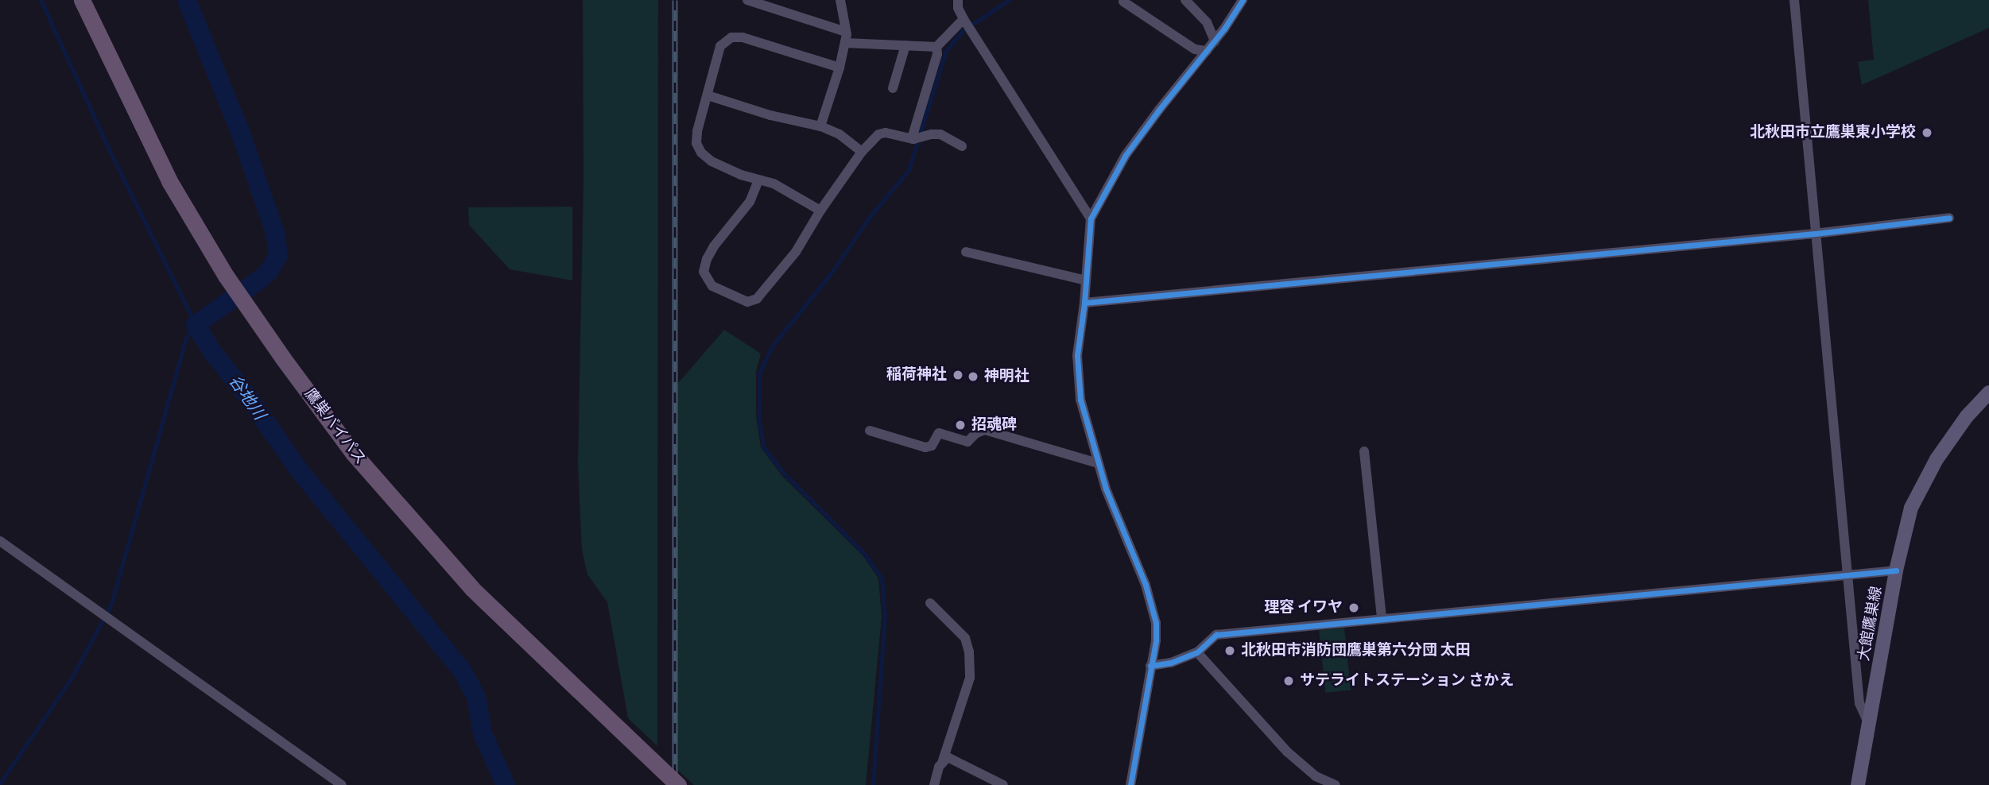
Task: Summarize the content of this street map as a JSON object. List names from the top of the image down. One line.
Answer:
{"streets":{"highway":["鷹巣バイパス"],"main road":["大館鷹巣線"]},"water":["谷地川"],"places":["北秋田市立鷹巣東小学校","稲荷神社","神明社","招魂碑","理容 イワヤ","北秋田市消防団鷹巣第六分団 太田","サテライトステーション さかえ"]}
